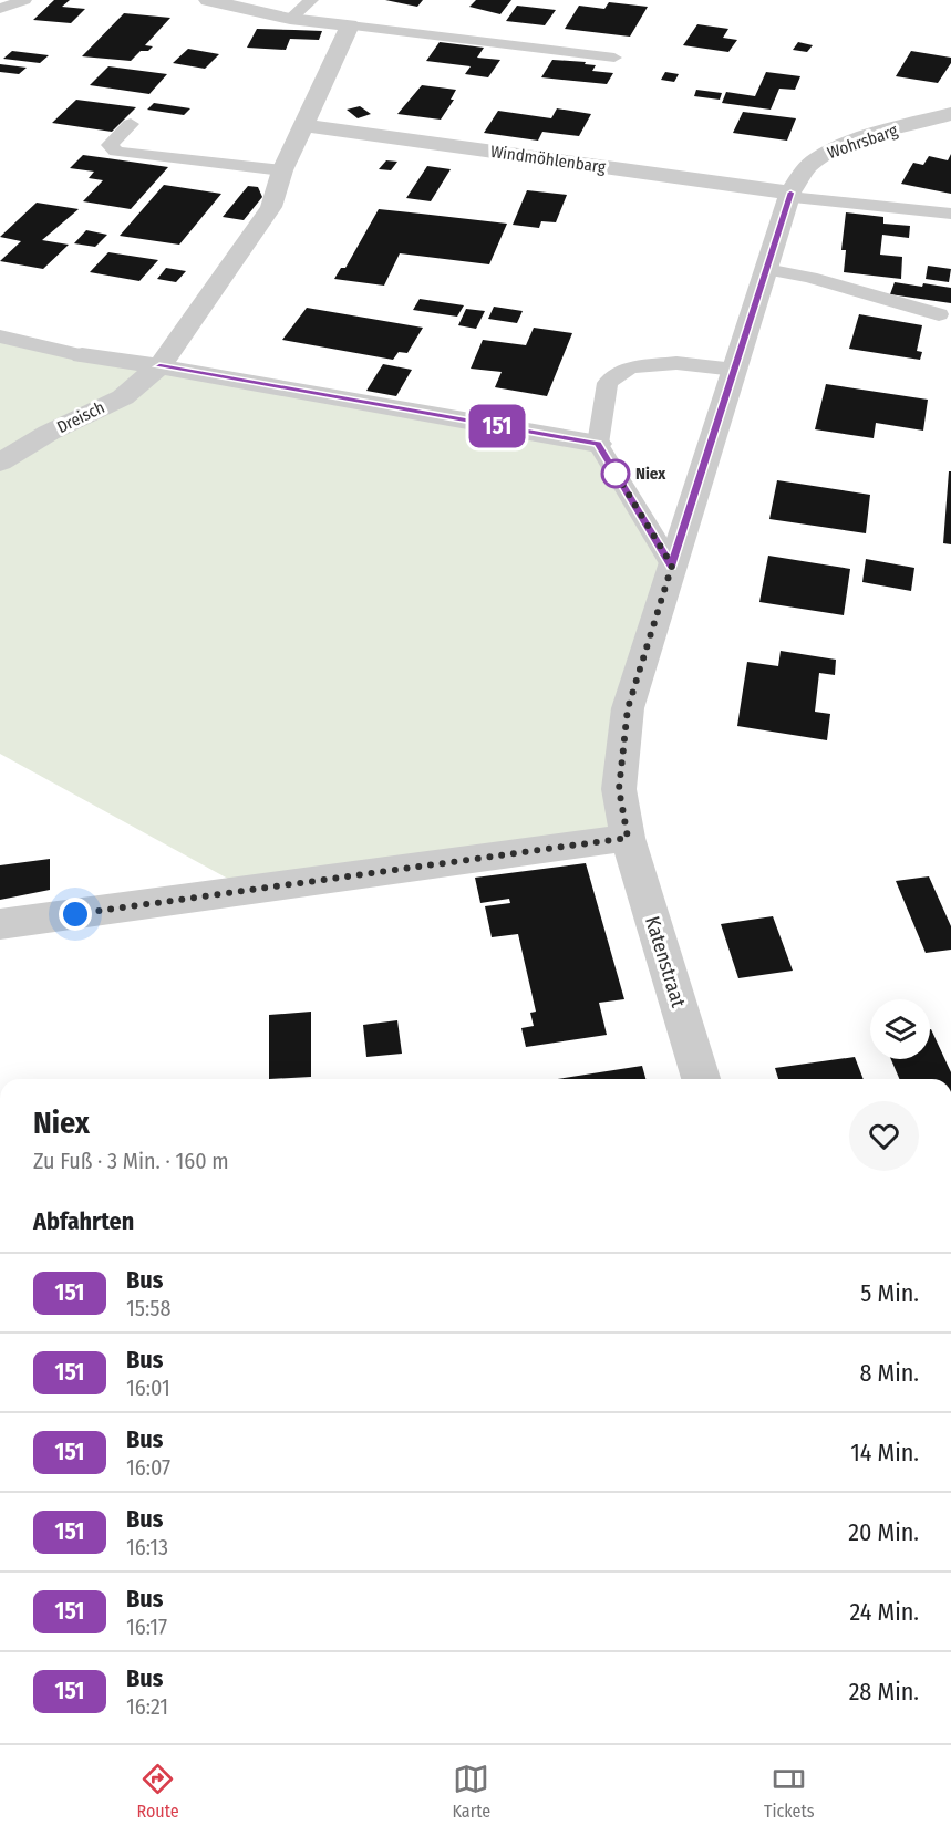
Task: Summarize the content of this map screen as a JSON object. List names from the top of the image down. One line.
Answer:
{"streets":{"street":["Wohrsbarg","Windmöhlenbarg","Dreisch","Katenstraat"]},"crossings":[["Wohrsbarg","Windmöhlenbarg"],["Wohrsbarg","Katenstraat"]],"places":["Niex"],"lines":["bus line 151"],"page":{"on_map":"151","heading":[["Niex","Zu Fuß · 3 Min. · 160 m"],"Abfahrten"],"list":[{"mark":"151","name":"Bus","note":"15:58","value":"5 Min."},{"mark":"151","name":"Bus","note":"16:01","value":"8 Min."},{"mark":"151","name":"Bus","note":"16:07","value":"14 Min."},{"mark":"151","name":"Bus","note":"16:13","value":"20 Min."},{"mark":"151","name":"Bus","note":"16:17","value":"24 Min."},{"mark":"151","name":"Bus","note":"16:21","value":"28 Min."}],"tabs":["Route","Karte","Tickets"]}}
